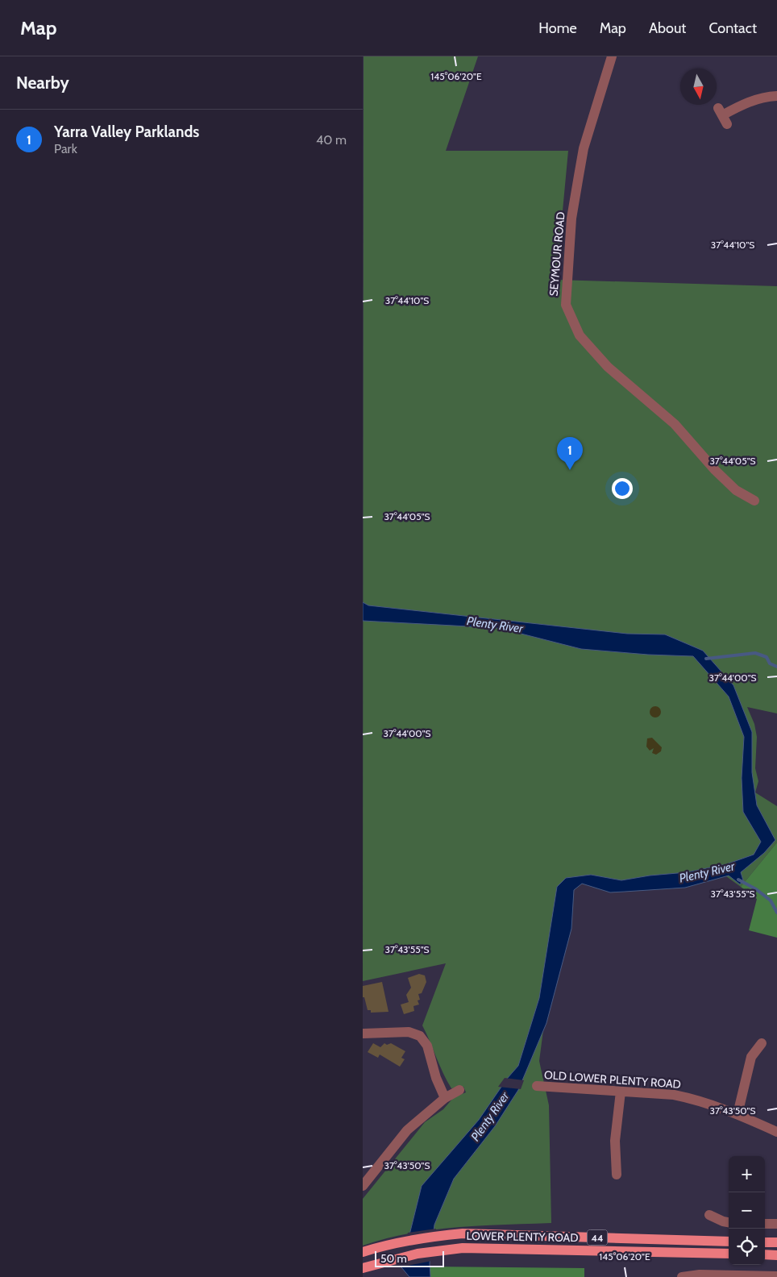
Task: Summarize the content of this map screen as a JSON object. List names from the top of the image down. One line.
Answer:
{"streets":{"main road":["LOWER PLENTY ROAD","44"],"street":["SEYMOUR ROAD","OLD LOWER PLENTY ROAD"]},"water":["Plenty River"],"scale_bar":"50 m","north":"bottom","page":{"header":"Map","nav":["Home","Map","About","Contact"],"heading":"Nearby","list":[{"mark":"1","name":"Yarra Valley Parklands","note":"Park","value":"40 m"}],"pins":"1","map_buttons":["+","−"],"scale":"50 m"},"coordinates":["145°06'20\"E","37°44'10\"S","37°44'05\"S","37°44'00\"S","37°43'55\"S","37°43'50\"S"]}
